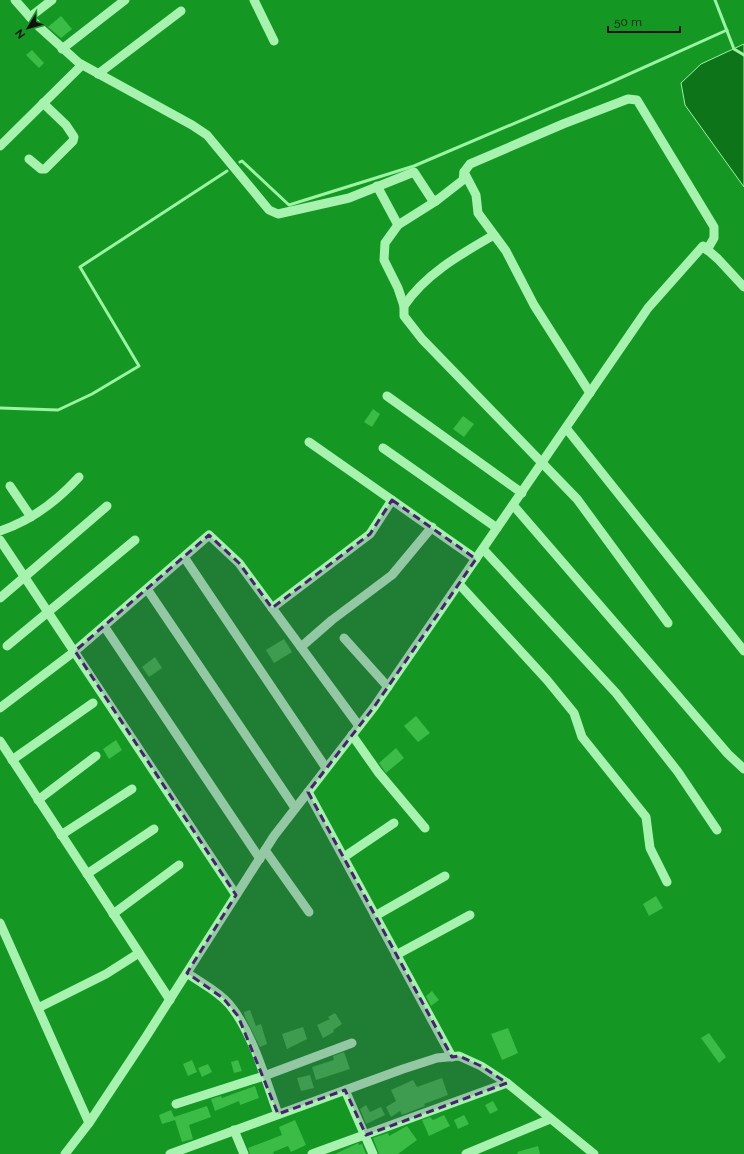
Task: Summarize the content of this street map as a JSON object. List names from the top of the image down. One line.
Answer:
{"scale_bar":"50 m","north":"bottom left"}
